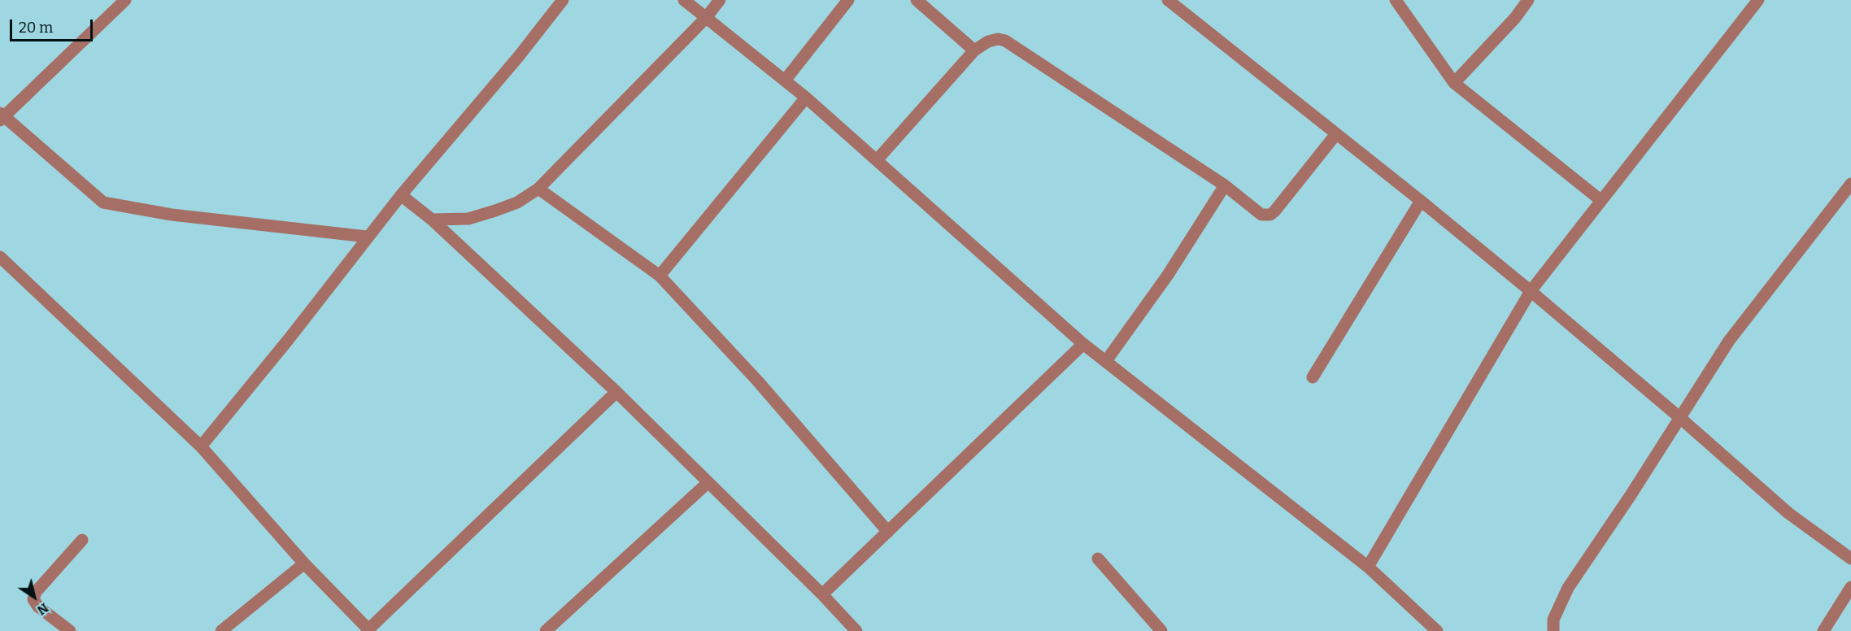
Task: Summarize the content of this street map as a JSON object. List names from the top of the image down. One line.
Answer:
{"scale_bar":"20 m","north":"bottom right"}
